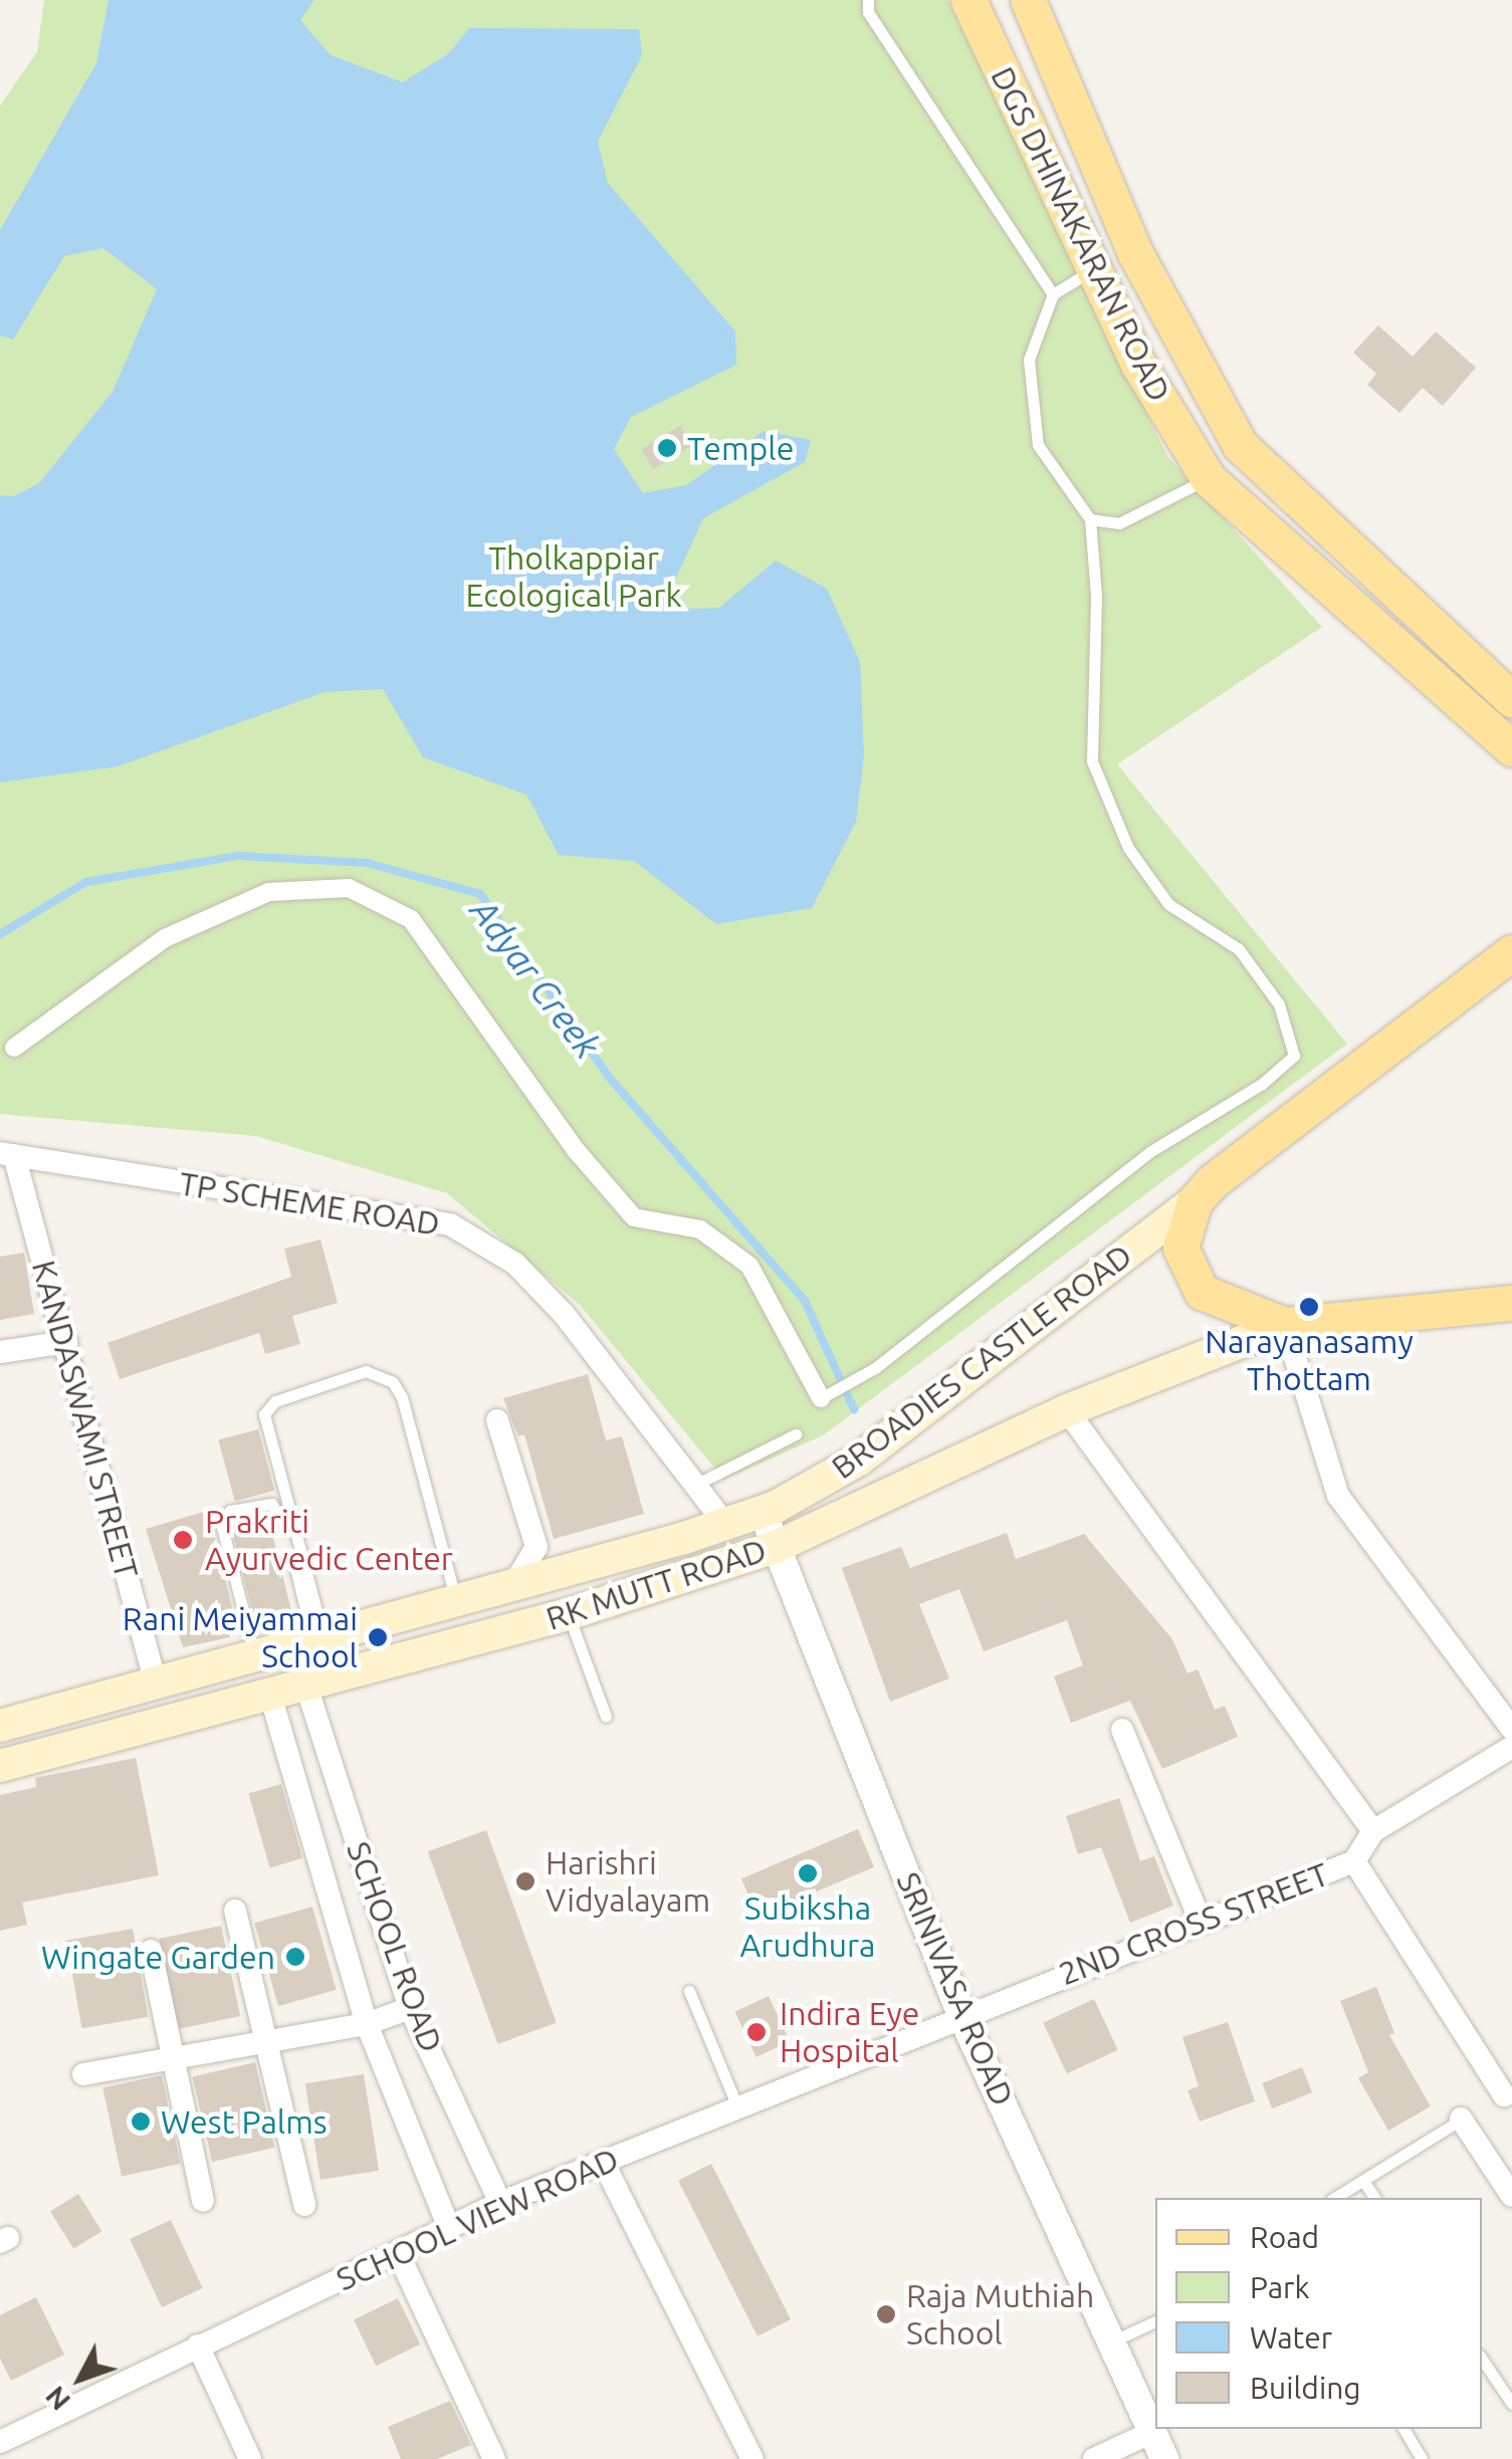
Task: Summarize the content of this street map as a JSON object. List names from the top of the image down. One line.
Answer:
{"streets":{"main road":["DGS DHINAKARAN ROAD","BROADIES CASTLE ROAD","RK MUTT ROAD"],"street":["TP SCHEME ROAD","KANDASWAMI STREET","2ND CROSS STREET","SCHOOL ROAD","SRINIVASA ROAD","SCHOOL VIEW ROAD"]},"crossings":[["TP SCHEME ROAD","KANDASWAMI STREET"],["TP SCHEME ROAD","RK MUTT ROAD"],["BROADIES CASTLE ROAD","RK MUTT ROAD"],["BROADIES CASTLE ROAD","SRINIVASA ROAD"],["KANDASWAMI STREET","RK MUTT ROAD"],["RK MUTT ROAD","SCHOOL ROAD"],["RK MUTT ROAD","SRINIVASA ROAD"],["2ND CROSS STREET","SRINIVASA ROAD"],["2ND CROSS STREET","SCHOOL VIEW ROAD"],["SCHOOL ROAD","SCHOOL VIEW ROAD"],["SRINIVASA ROAD","SCHOOL VIEW ROAD"]],"water":["Adyar Creek"],"parks":["Tholkappiar Ecological Park"],"places":["Temple","Narayanasamy Thottam","Prakriti Ayurvedic Center","Rani Meiyammai School","Subiksha Arudhura","Harishri Vidyalayam","Wingate Garden","Indira Eye Hospital","West Palms","Raja Muthiah School"],"legend":["Road","Park","Water","Building"],"north":"bottom left"}
